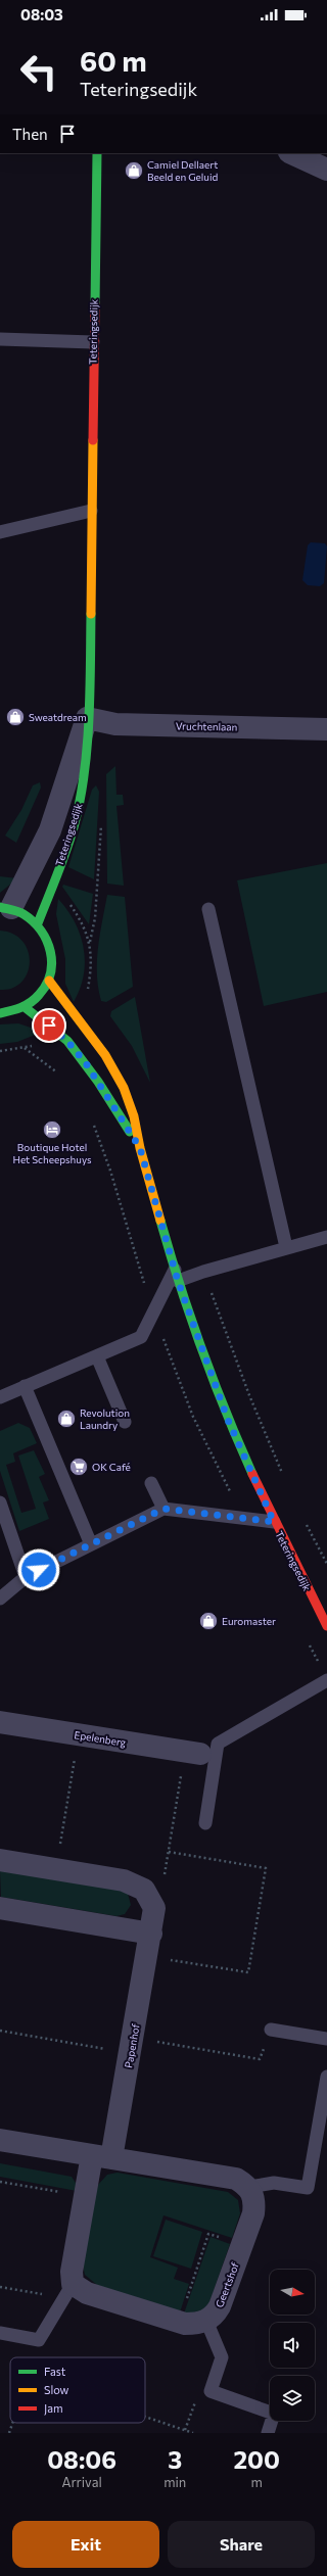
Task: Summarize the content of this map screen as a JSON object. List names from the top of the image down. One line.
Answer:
{"streets":{"main road":["Teteringsedijk"],"street":["Vruchtenlaan","Epelenberg","Papenhof","Geertshof"]},"crossings":[["Teteringsedijk","Vruchtenlaan"]],"places":{"shop":["Camiel Dellaert Beeld en Geluid","Sweatdream","Revolution Laundry","Euromaster"],"hotel":["Boutique Hotel Het Scheepshuys"],"supermarket":["OK Café"]},"legend":["Fast","Slow","Jam"],"north":"right","page":{"status":"08:03","turn":["60 m","Teteringsedijk"],"then":"Then","eta":["08:06","Arrival","3","min","200","m"],"buttons":["Exit","Share"]}}
